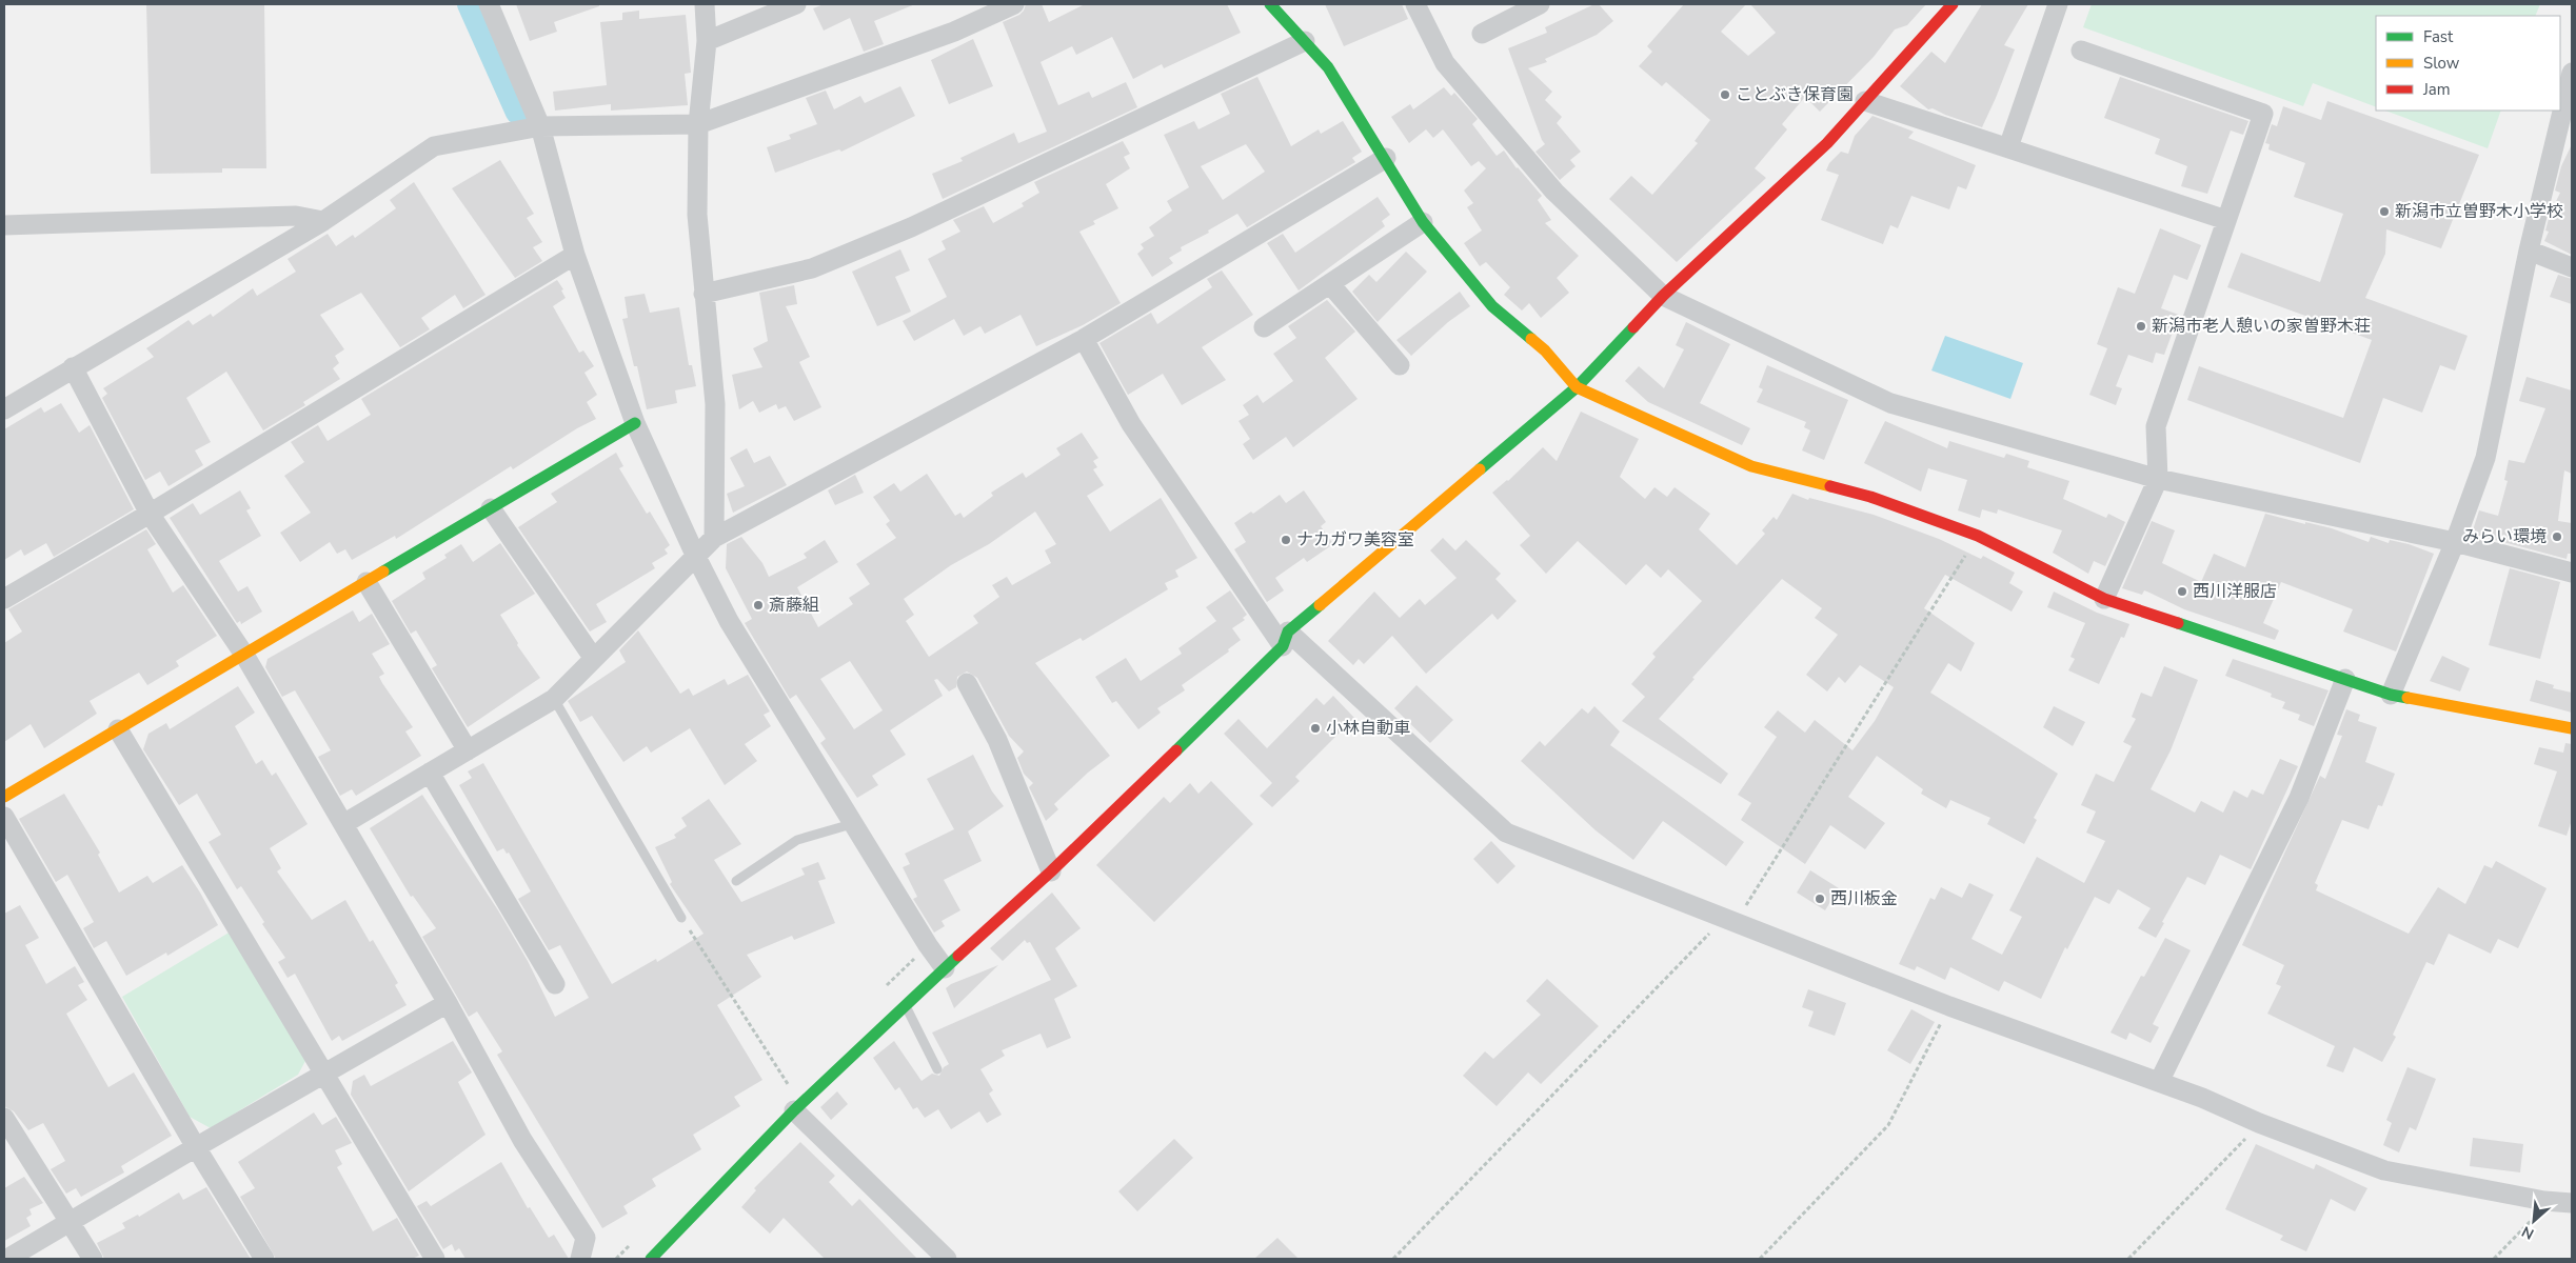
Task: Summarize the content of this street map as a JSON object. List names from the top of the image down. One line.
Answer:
{"places":["ことぶき保育園","新潟市立曽野木小学校","新潟市老人憩いの家曽野木荘","みらい環境","ナカガワ美容室","西川洋服店","斎藤組","小林自動車","西川板金"],"legend":["Fast","Slow","Jam"],"north":"bottom left"}
